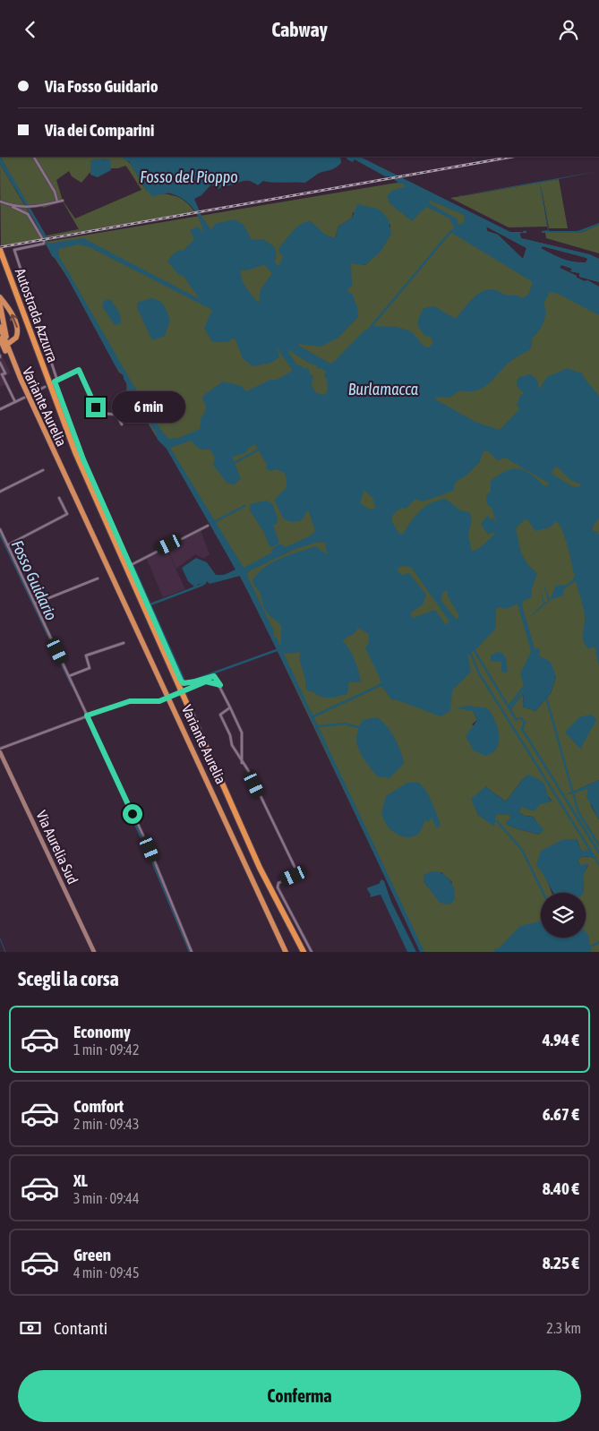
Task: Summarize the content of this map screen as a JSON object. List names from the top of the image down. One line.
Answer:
{"streets":{"highway":["Autostrada Azzurra","Variante Aurelia"],"main road":["Via Aurelia Sud"]},"water":["Fosso del Pioppo","Burlamacca","Fosso Guidario"],"page":{"header":"Cabway","banner":["Via Fosso Guidario","Via dei Comparini"],"bubble":"6 min","heading":"Scegli la corsa","list":[{"name":"Economy","note":"1 min · 09:42","value":"4.94 €"},{"name":"Comfort","note":"2 min · 09:43","value":"6.67 €"},{"name":"XL","note":"3 min · 09:44","value":"8.40 €"},{"name":"Green","note":"4 min · 09:45","value":"8.25 €"}],"pay":["Contanti","2.3 km"],"buttons":"Conferma"}}
